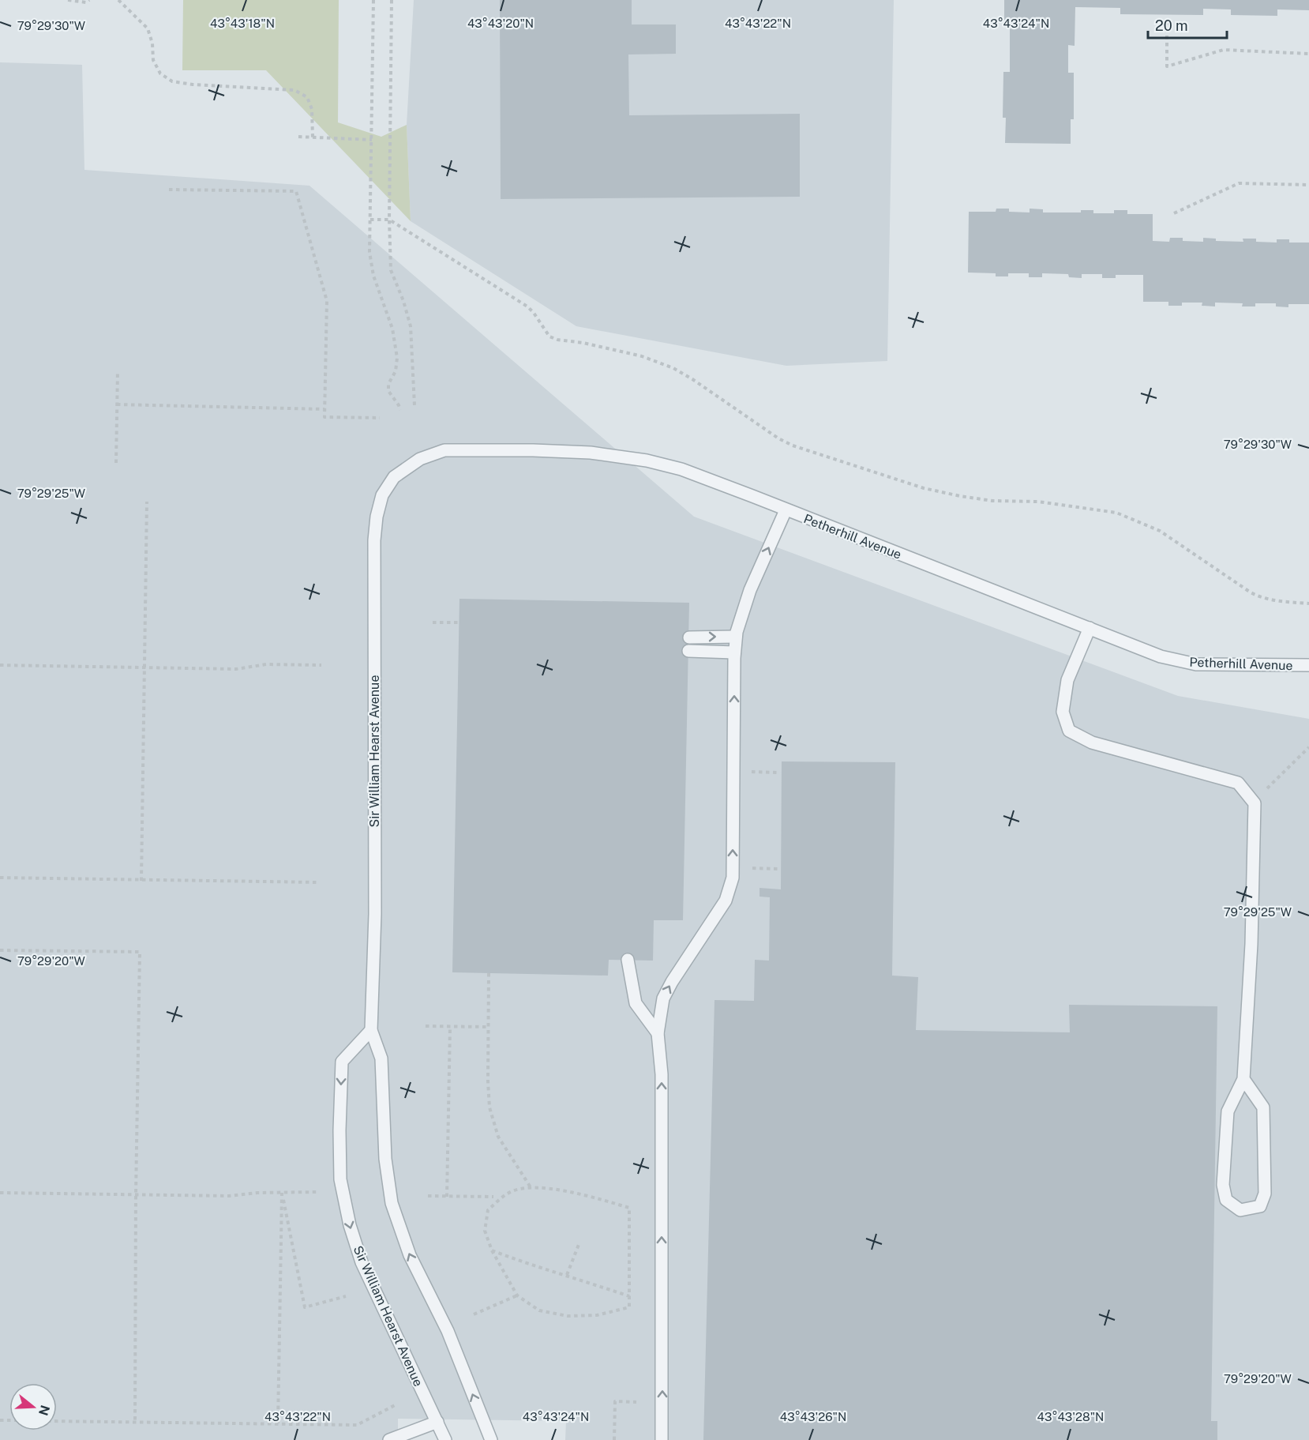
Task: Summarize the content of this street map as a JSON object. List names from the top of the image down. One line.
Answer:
{"streets":{"lane":["Petherhill Avenue","Sir William Hearst Avenue"]},"crossings":[["Petherhill Avenue","Sir William Hearst Avenue"]],"scale_bar":"20 m","north":"right","coordinates":["43°43'18\"N","43°43'20\"N","43°43'22\"N","43°43'24\"N","79°29'30\"W","79°29'25\"W","79°29'20\"W","43°43'26\"N","43°43'28\"N"]}
